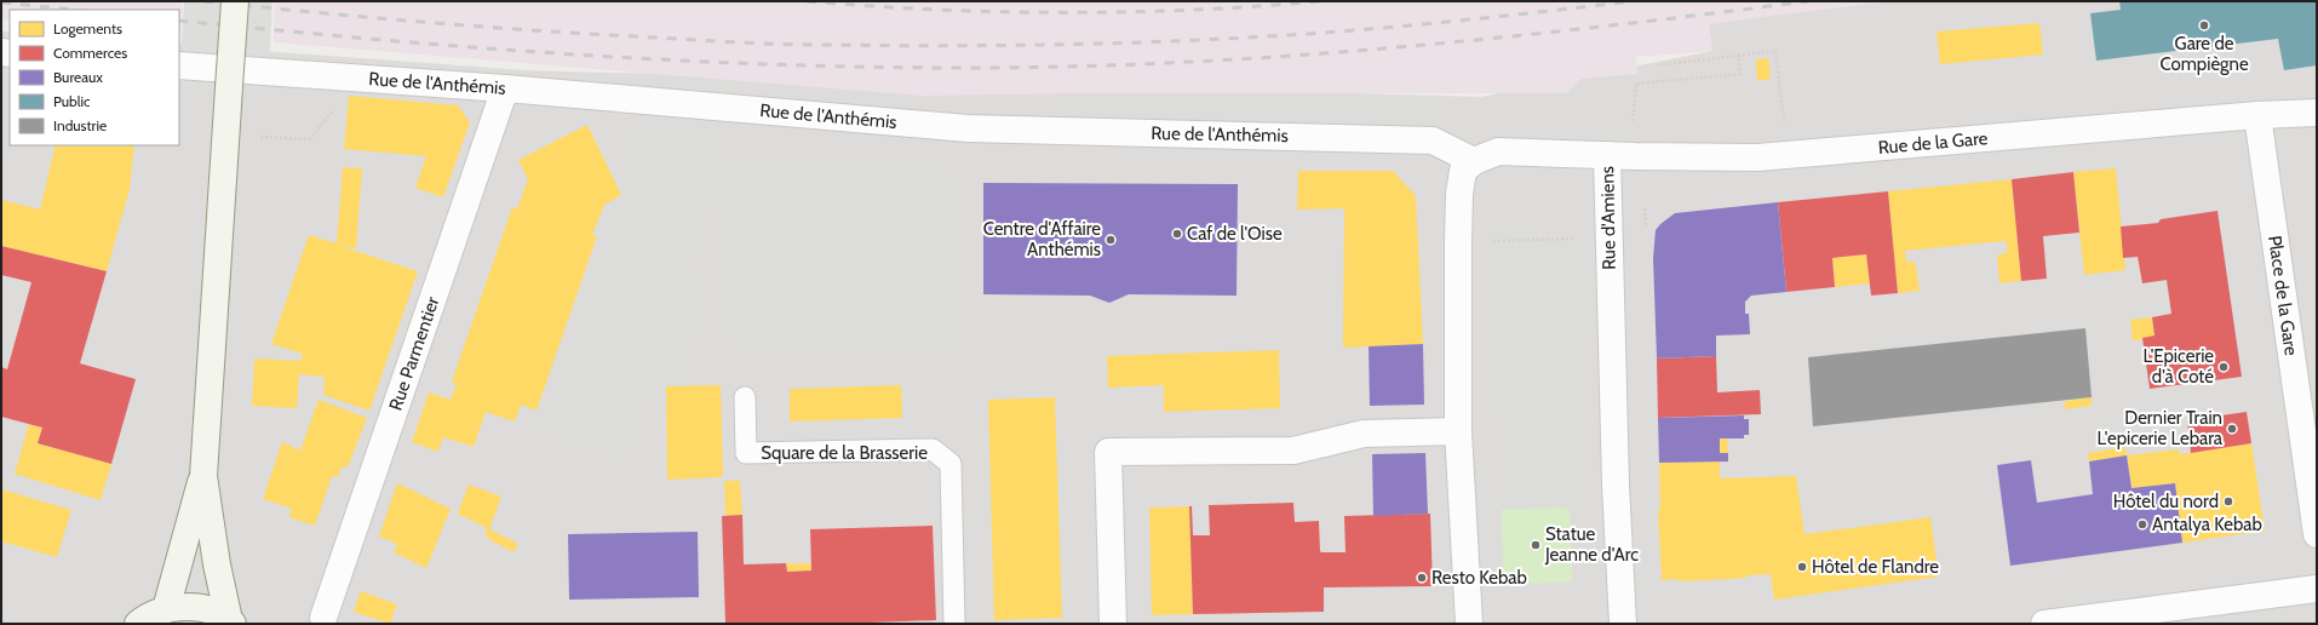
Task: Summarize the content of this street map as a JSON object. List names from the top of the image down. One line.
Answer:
{"streets":{"street":["Rue de l'Anthémis","Rue de la Gare","Rue d'Amiens","Place de la Gare","Rue Parmentier"],"lane":["Square de la Brasserie"]},"crossings":[["Rue de l'Anthémis","Rue d'Amiens"],["Rue de l'Anthémis","Rue Parmentier"],["Rue de la Gare","Rue d'Amiens"],["Rue de la Gare","Place de la Gare"]],"places":["Gare de Compiègne","Caf de l'Oise","Centre d'Affaire Anthémis","L'Epicerie d'à Coté","Dernier Train L'epicerie Lebara","Hôtel du nord","Antalya Kebab","Statue Jeanne d'Arc","Hôtel de Flandre","Resto Kebab"],"legend":["Logements","Commerces","Bureaux","Public","Industrie"]}
